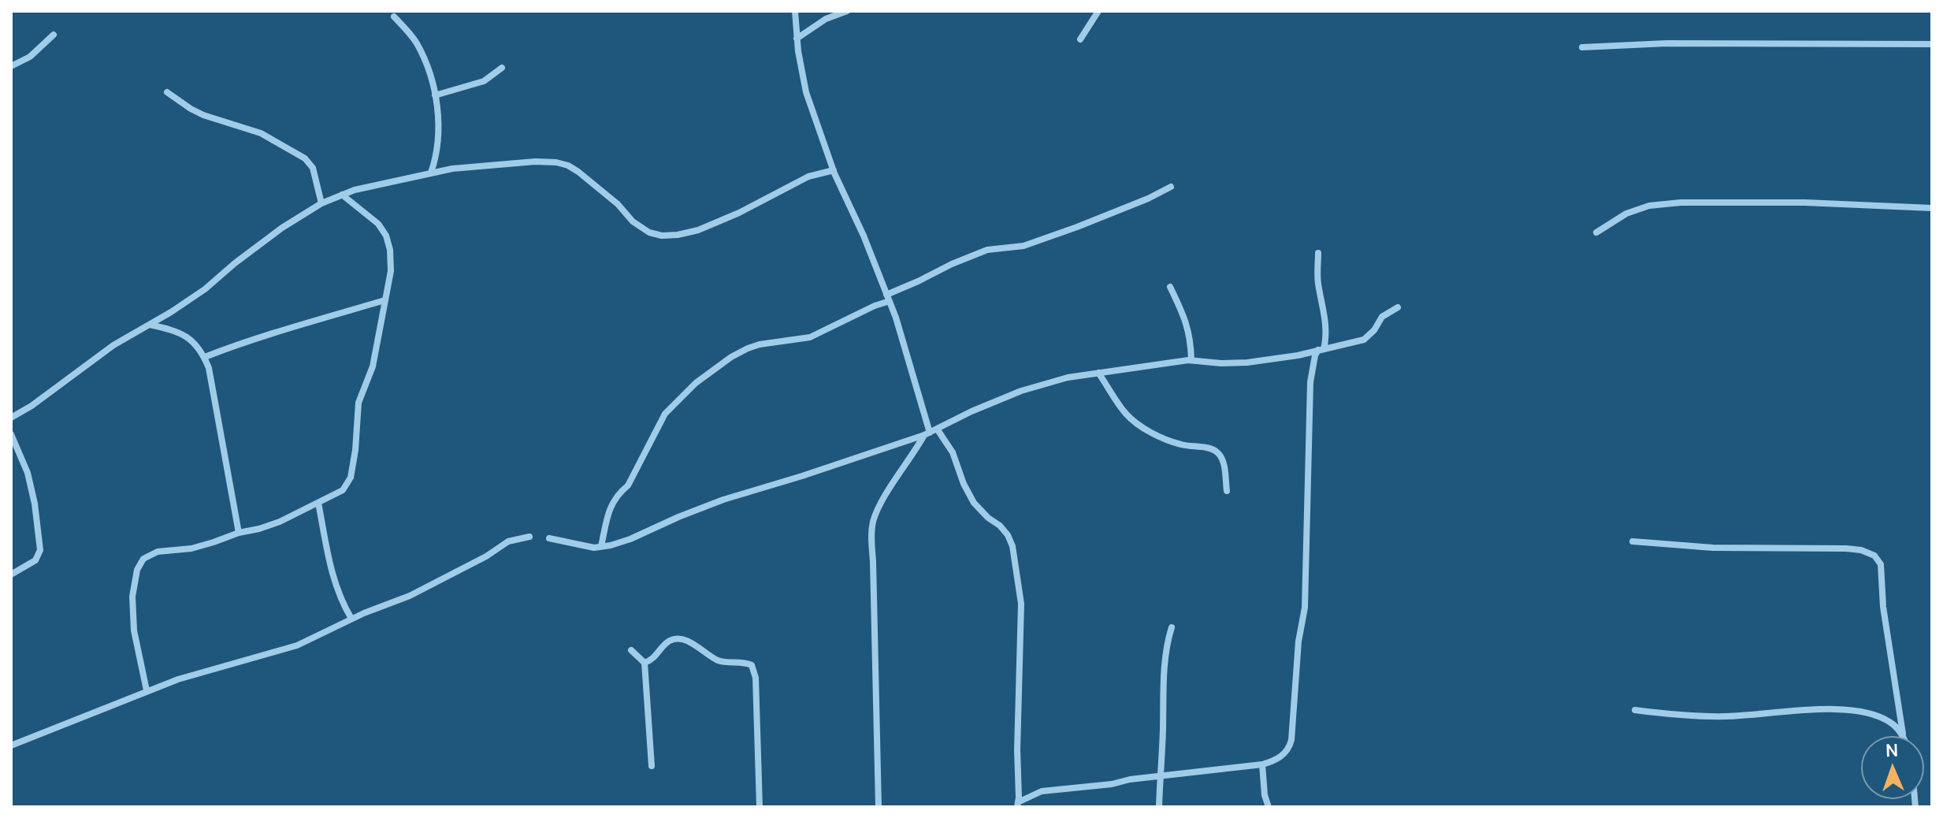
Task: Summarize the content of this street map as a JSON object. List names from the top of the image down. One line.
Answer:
{"north":"top"}
